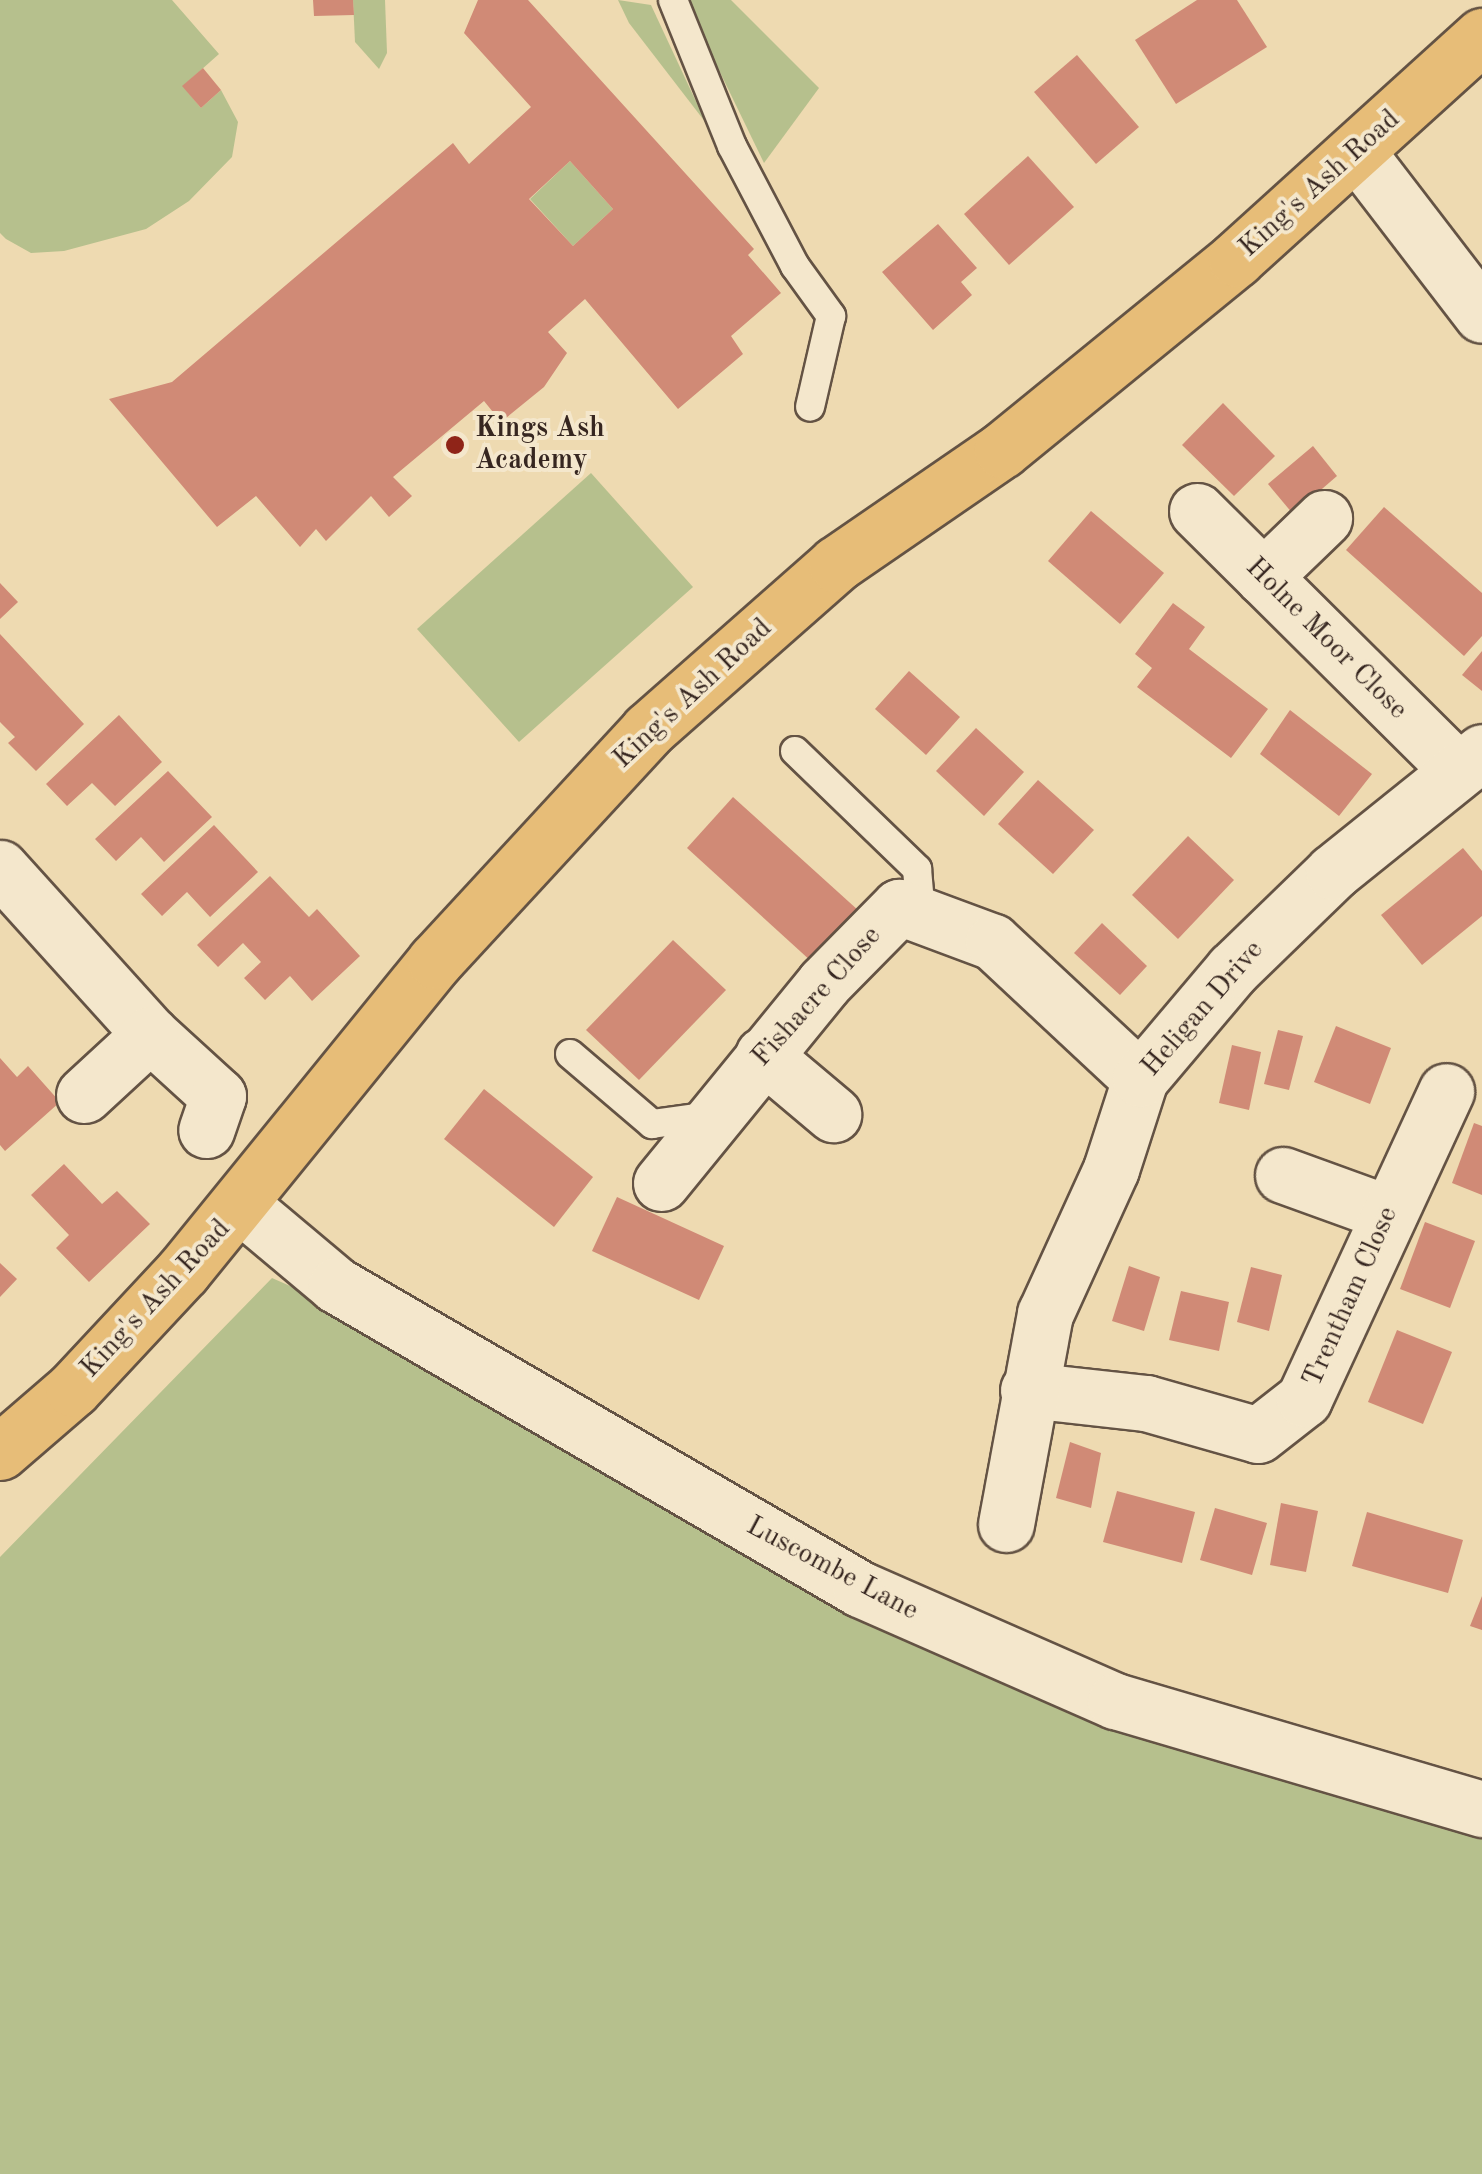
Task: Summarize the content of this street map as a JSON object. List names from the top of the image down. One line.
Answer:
{"streets":{"highway":["King's Ash Road"],"street":["Holne Moor Close","Fishacre Close","Heligan Drive","Trentham Close","Luscombe Lane"]},"crossings":[["King's Ash Road","Luscombe Lane"],["Holne Moor Close","Heligan Drive"],["Heligan Drive","Trentham Close"]],"places":["Kings Ash Academy"]}
